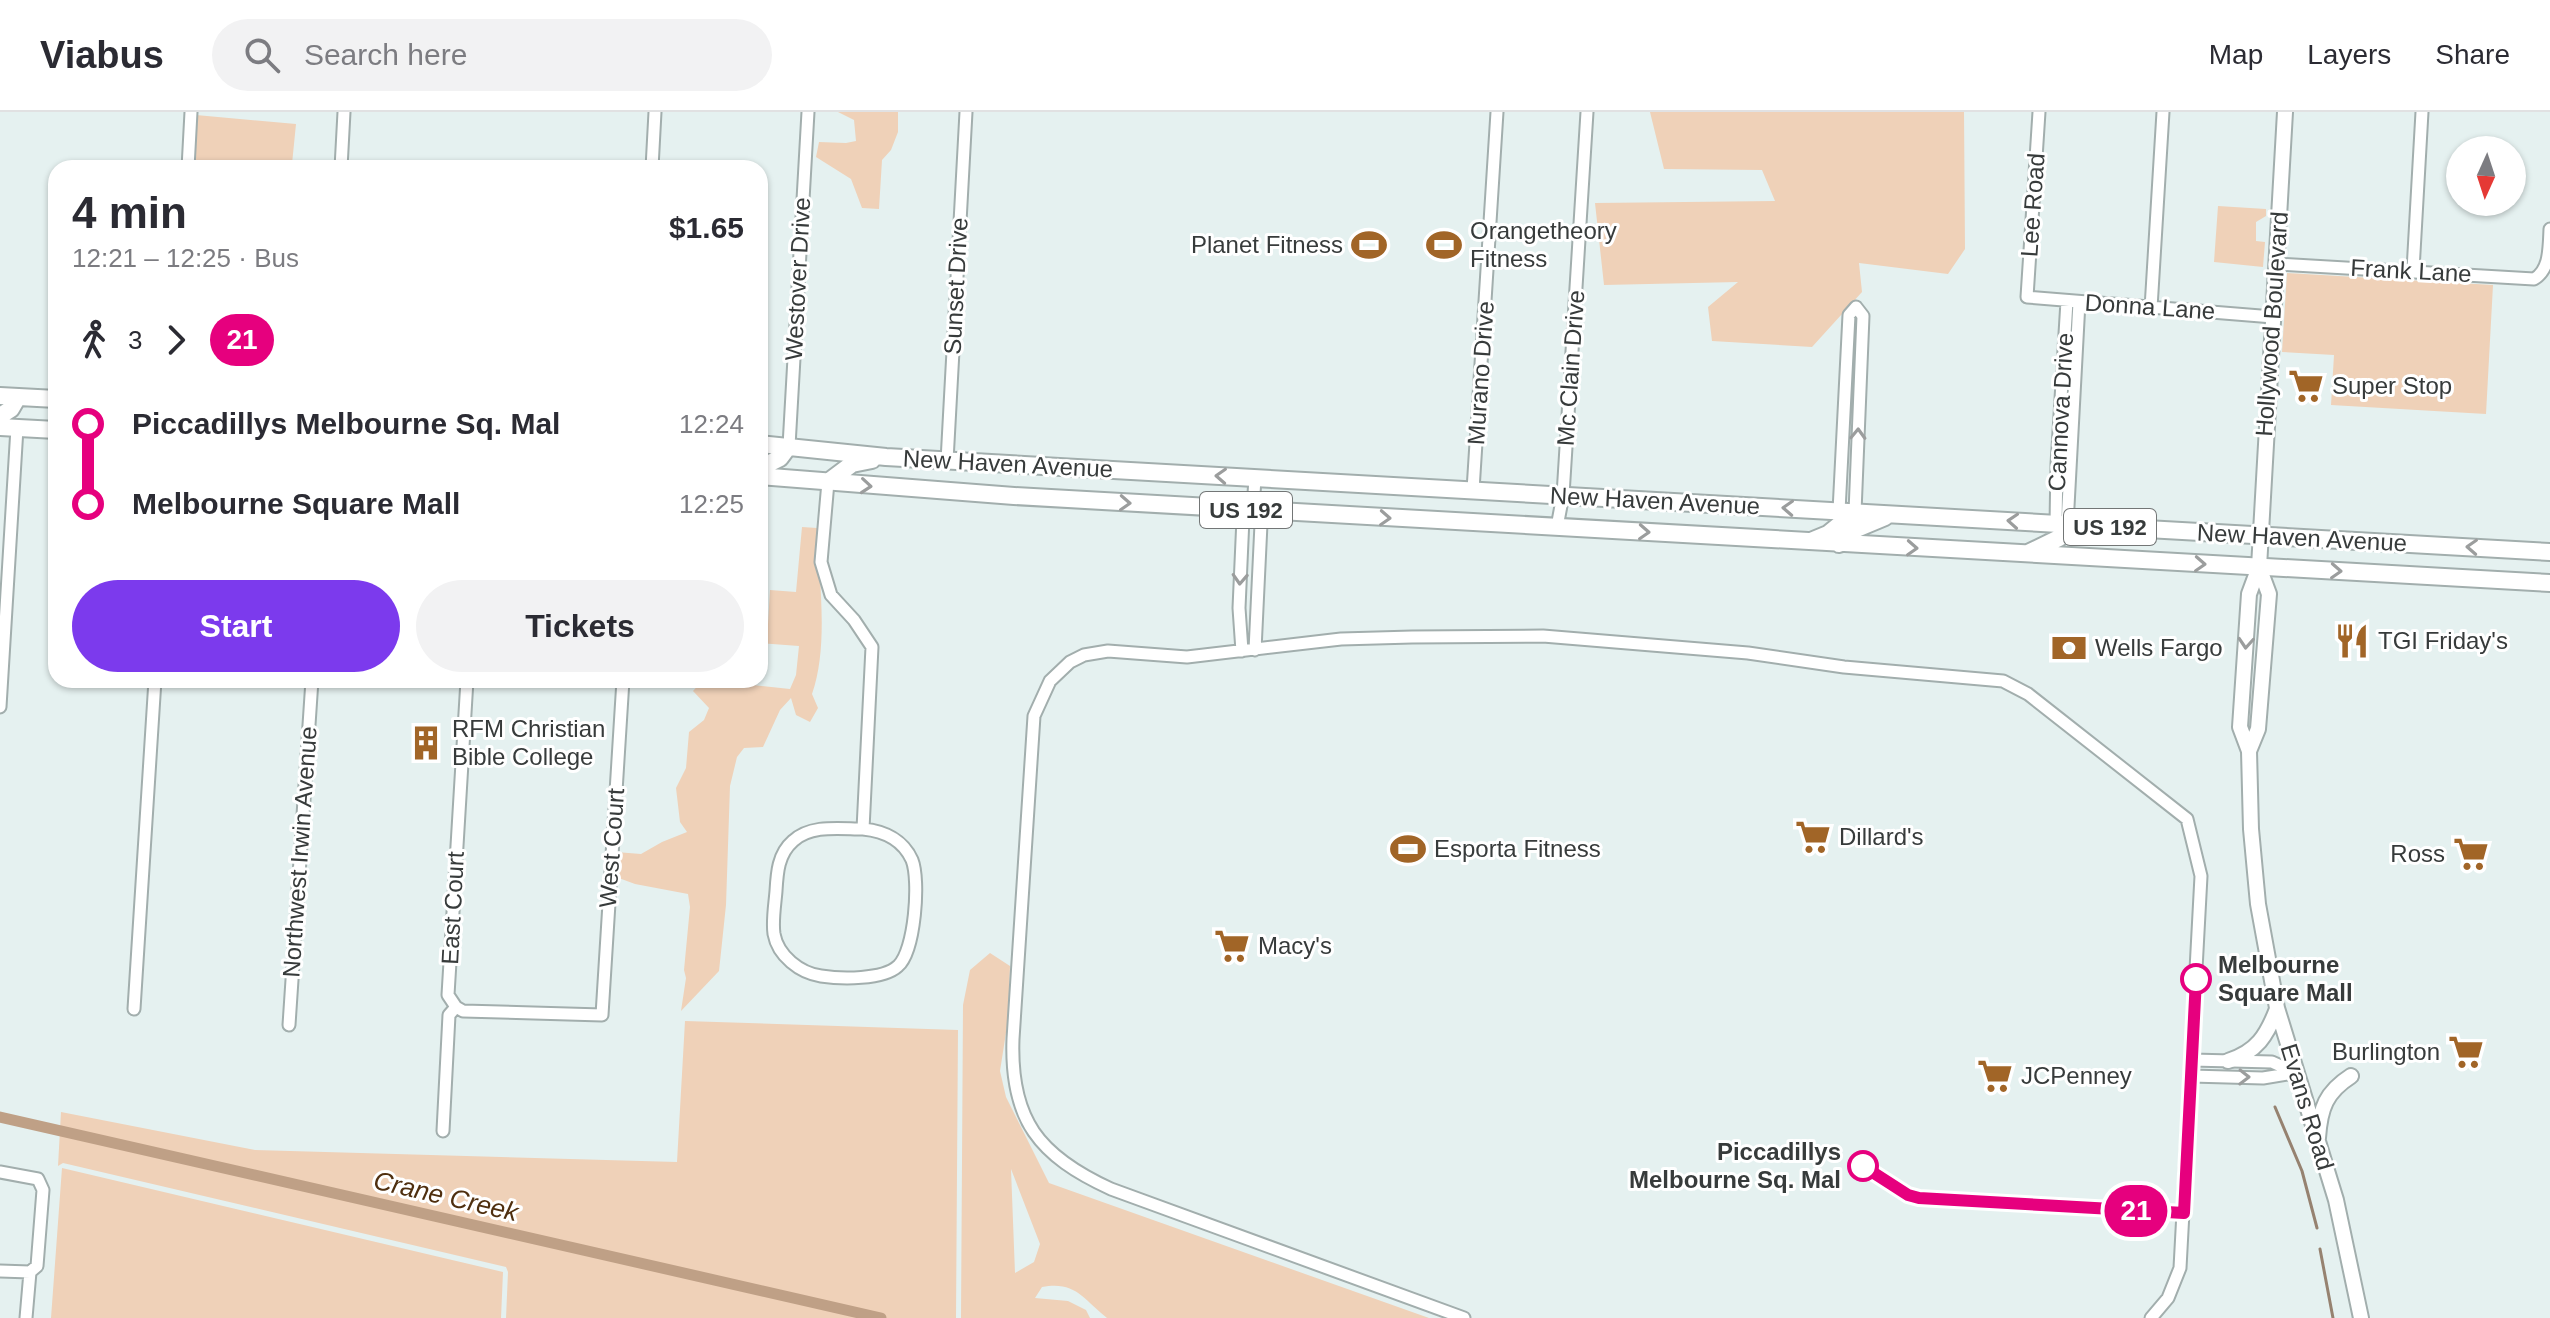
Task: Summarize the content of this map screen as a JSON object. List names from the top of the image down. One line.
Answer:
{"streets":{"main road":["New Haven Avenue","US 192"],"street":["Lee Road","Frank Lane","Westover Drive","Sunset Drive","Donna Lane","Hollywood Boulevard","Mc Clain Drive","Murano Drive","Cannova Drive","West Court","Northwest Irwin Avenue","East Court","Evans Road"]},"crossings":[["Lee Road","Donna Lane"],["Frank Lane","Hollywood Boulevard"],["Westover Drive","New Haven Avenue"],["Sunset Drive","New Haven Avenue"],["Donna Lane","Hollywood Boulevard"],["Donna Lane","Cannova Drive"],["Hollywood Boulevard","New Haven Avenue"],["Hollywood Boulevard","Evans Road"],["Mc Clain Drive","New Haven Avenue"],["Murano Drive","New Haven Avenue"],["Cannova Drive","New Haven Avenue"],["New Haven Avenue","Evans Road"],["West Court","East Court"]],"water":["Crane Creek"],"places":{"sports":["Planet Fitness","Orangetheory Fitness","Esporta Fitness"],"supermarket":["Super Stop","Dillard's","Ross","Macy's","Burlington","JCPenney"],"restaurant":["TGI Friday's"],"bank":["Wells Fargo"],"building":["RFM Christian Bible College"],"other":["Melbourne Square Mall","Piccadillys Melbourne Sq. Mal"]},"lines":["bus line 21"],"north":"bottom","page":{"header":"Viabus","search":"Search here","nav":["Map","Layers","Share"],"on_map":"21","heading":["4 min","12:21 – 12:25 · Bus","$1.65"],"legs":["3","21"],"list":[{"name":"Piccadillys Melbourne Sq. Mal","value":"12:24"},{"name":"Melbourne Square Mall","value":"12:25"}],"buttons":["Start","Tickets"]}}
